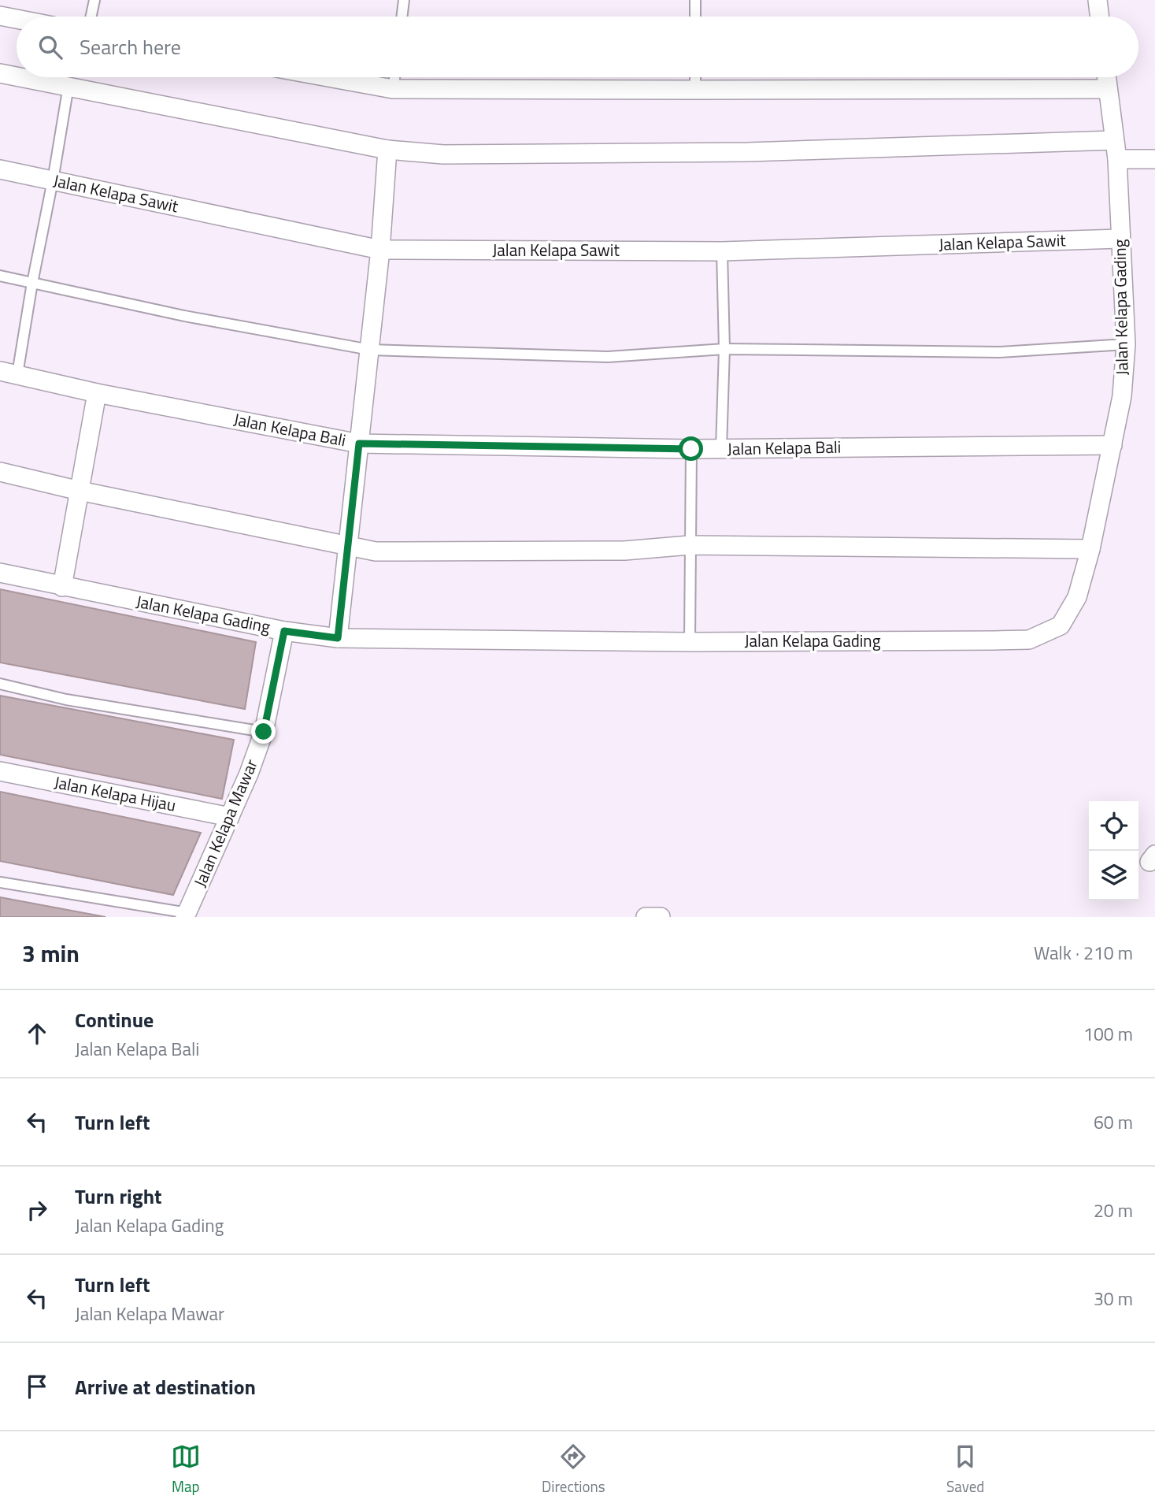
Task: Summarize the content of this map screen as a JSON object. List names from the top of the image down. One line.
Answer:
{"streets":{"street":["Jalan Kelapa Sawit","Jalan Kelapa Gading","Jalan Kelapa Bali","Jalan Kelapa Hijau","Jalan Kelapa Mawar"]},"crossings":[["Jalan Kelapa Sawit","Jalan Kelapa Gading"],["Jalan Kelapa Gading","Jalan Kelapa Bali"],["Jalan Kelapa Gading","Jalan Kelapa Mawar"],["Jalan Kelapa Hijau","Jalan Kelapa Mawar"]],"page":{"search":"Search here","heading":["3 min","Walk · 210 m"],"list":[["Continue","Jalan Kelapa Bali","100 m"],["Turn left","60 m"],["Turn right","Jalan Kelapa Gading","20 m"],["Turn left","Jalan Kelapa Mawar","30 m"],"Arrive at destination"],"nav":["Map","Directions","Saved"]}}
